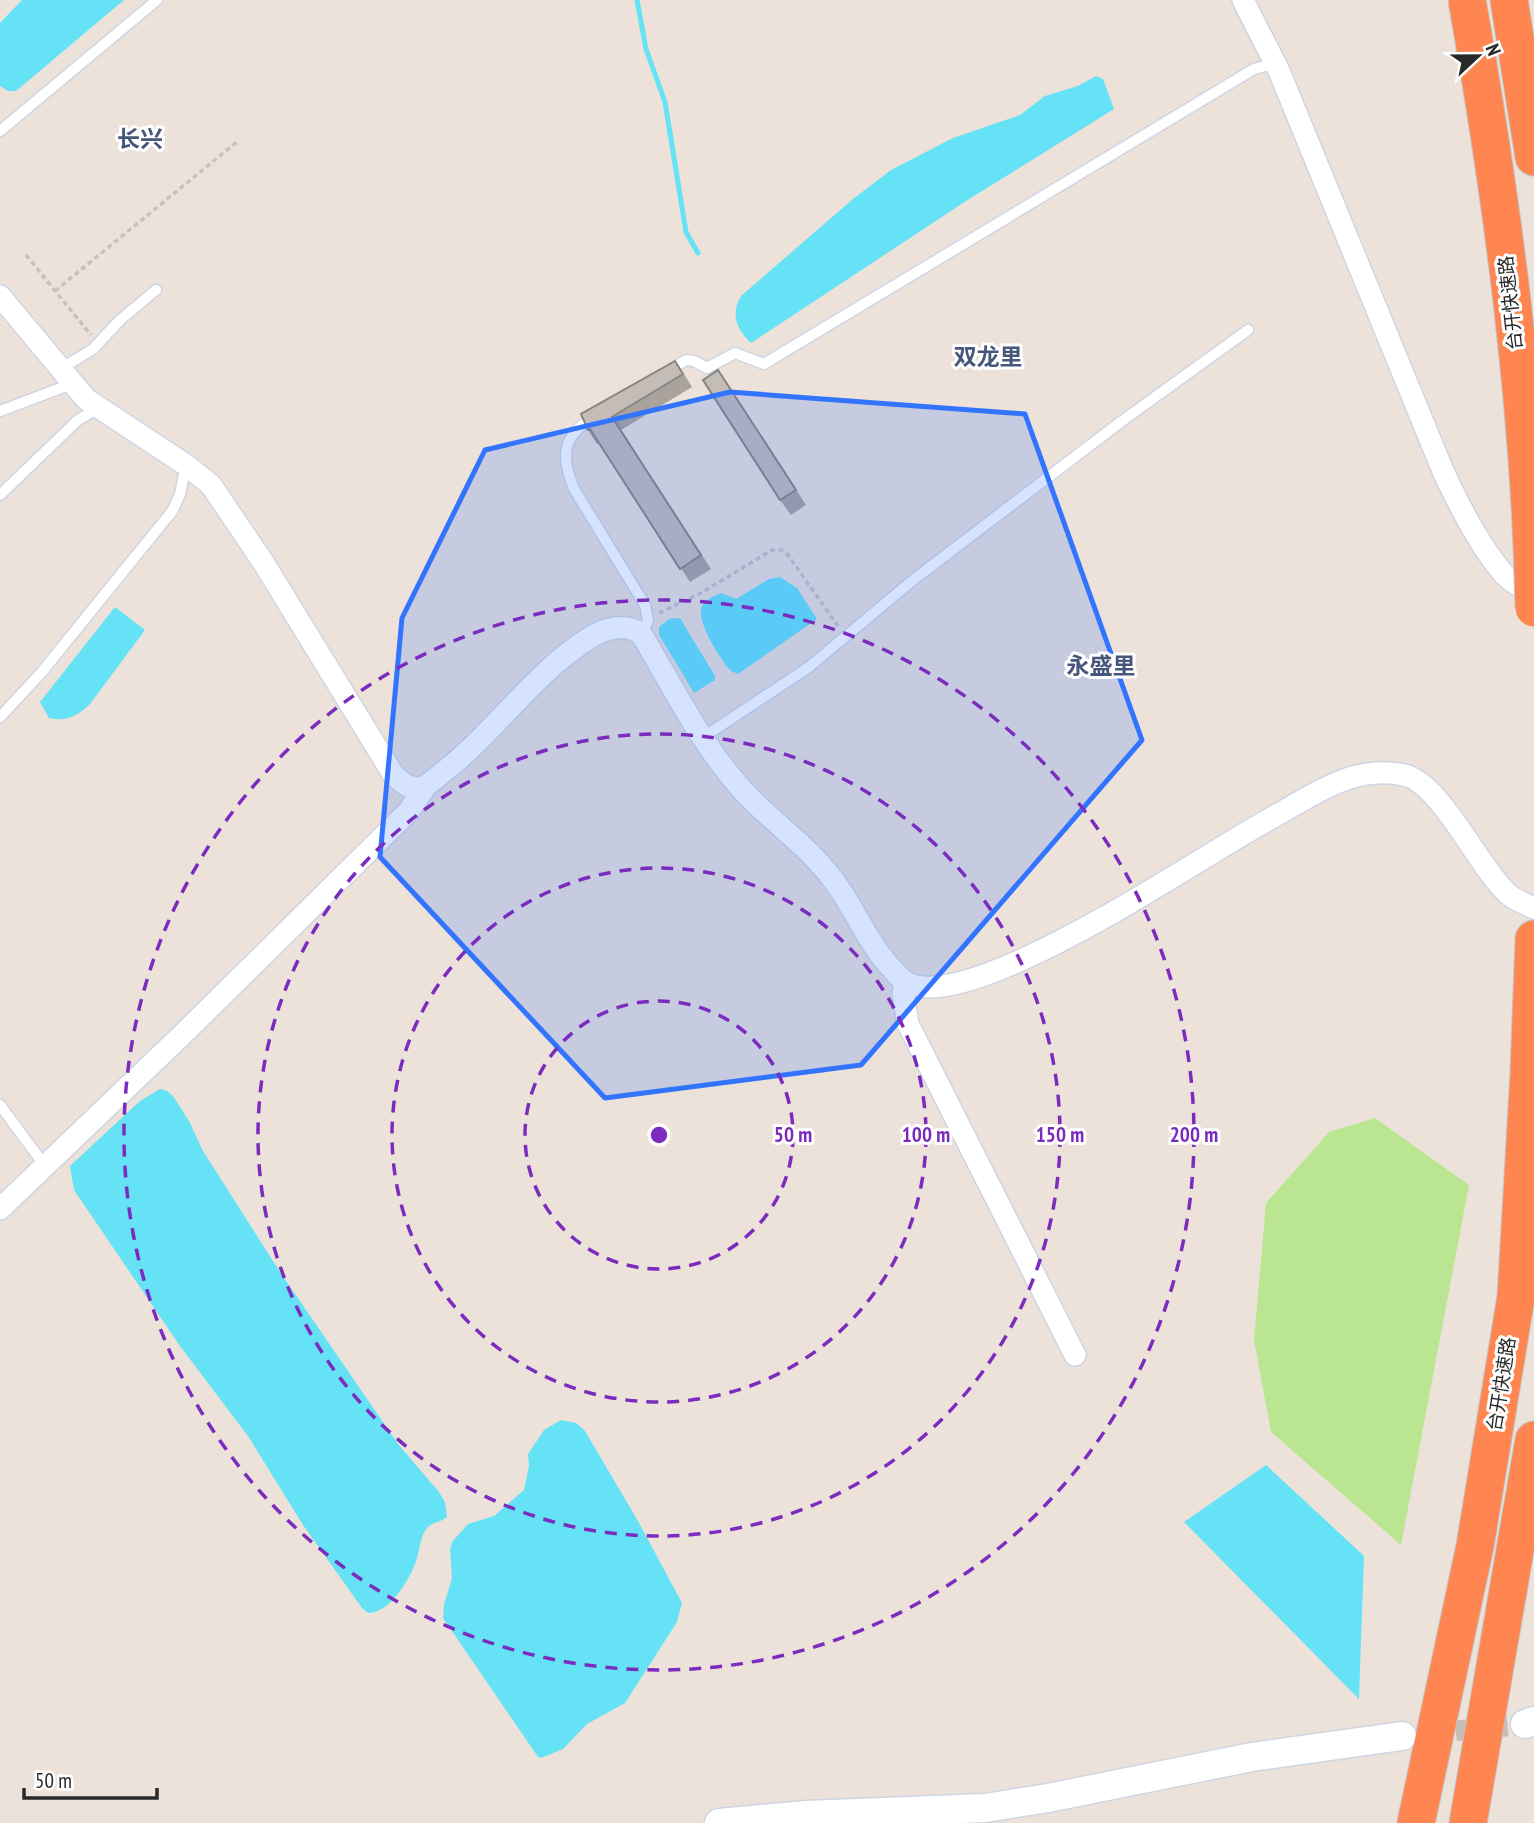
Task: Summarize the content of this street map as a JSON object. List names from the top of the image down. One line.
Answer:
{"streets":{"highway":["台开快速路"]},"districts":["长兴","双龙里","永盛里"],"scale_bar":"50 m","north":"right","rings":["50 m","100 m","150 m","200 m"]}
